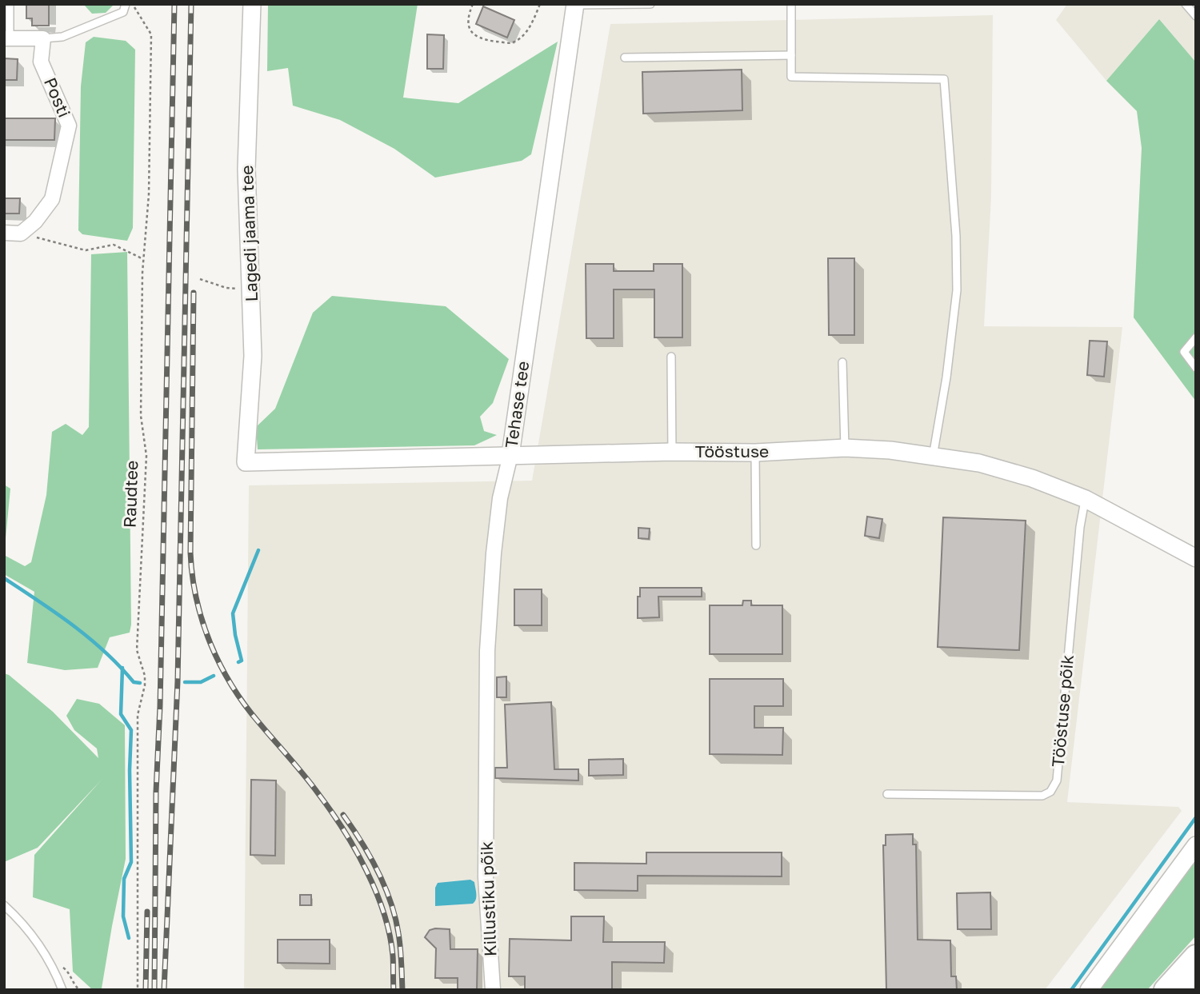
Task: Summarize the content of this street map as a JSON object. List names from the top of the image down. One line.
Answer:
{"streets":{"street":["Posti","Lagedi jaama tee","Tehase tee","Tööstuse","Killustiku põik"],"lane":["Tööstuse põik"],"path":["Raudtee"]},"crossings":[["Lagedi jaama tee","Tööstuse"],["Tehase tee","Tööstuse"],["Tehase tee","Killustiku põik"],["Tööstuse","Tööstuse põik"]]}
